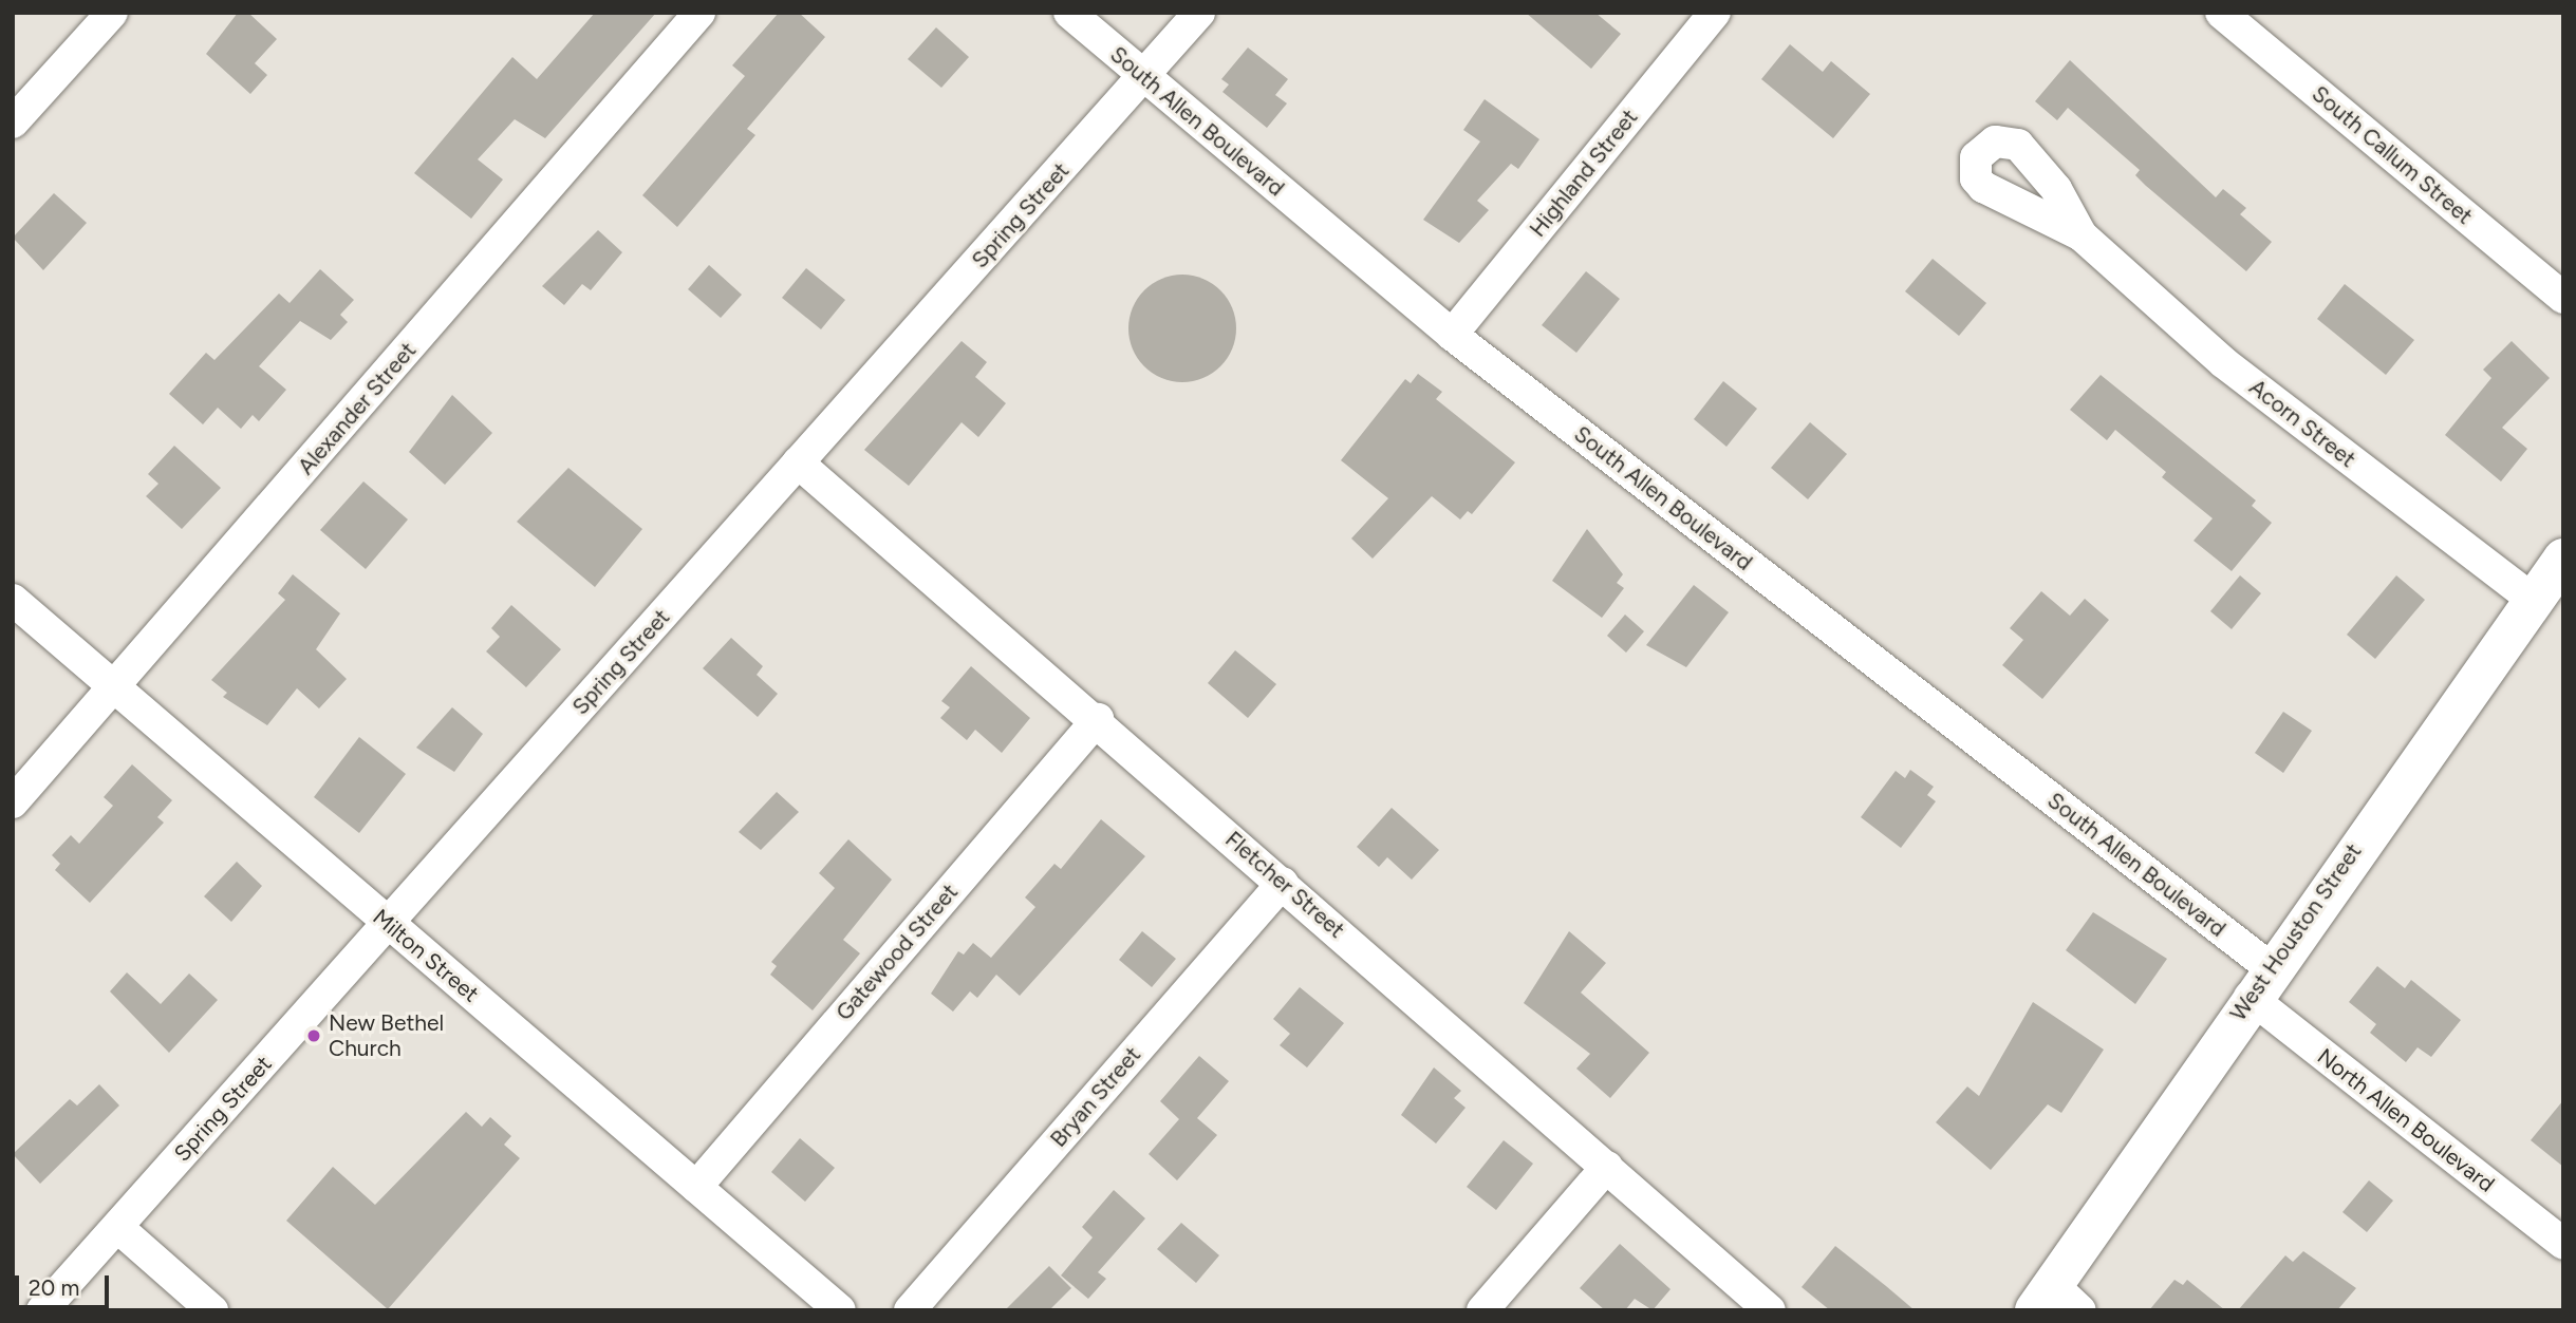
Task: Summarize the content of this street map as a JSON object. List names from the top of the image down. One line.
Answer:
{"streets":{"main road":["West Houston Street"],"street":["South Allen Boulevard","South Callum Street","Highland Street","Spring Street","Alexander Street","Acorn Street","Fletcher Street","Gatewood Street","Milton Street","Bryan Street","North Allen Boulevard"]},"crossings":[["South Allen Boulevard","Highland Street"],["South Allen Boulevard","Spring Street"],["South Allen Boulevard","West Houston Street"],["South Allen Boulevard","North Allen Boulevard"],["Spring Street","Fletcher Street"],["Spring Street","Milton Street"],["Alexander Street","Milton Street"],["Acorn Street","West Houston Street"],["Fletcher Street","Gatewood Street"],["Fletcher Street","Bryan Street"],["West Houston Street","North Allen Boulevard"],["Gatewood Street","Milton Street"]],"places":["New Bethel Church"],"scale_bar":"20 m"}
